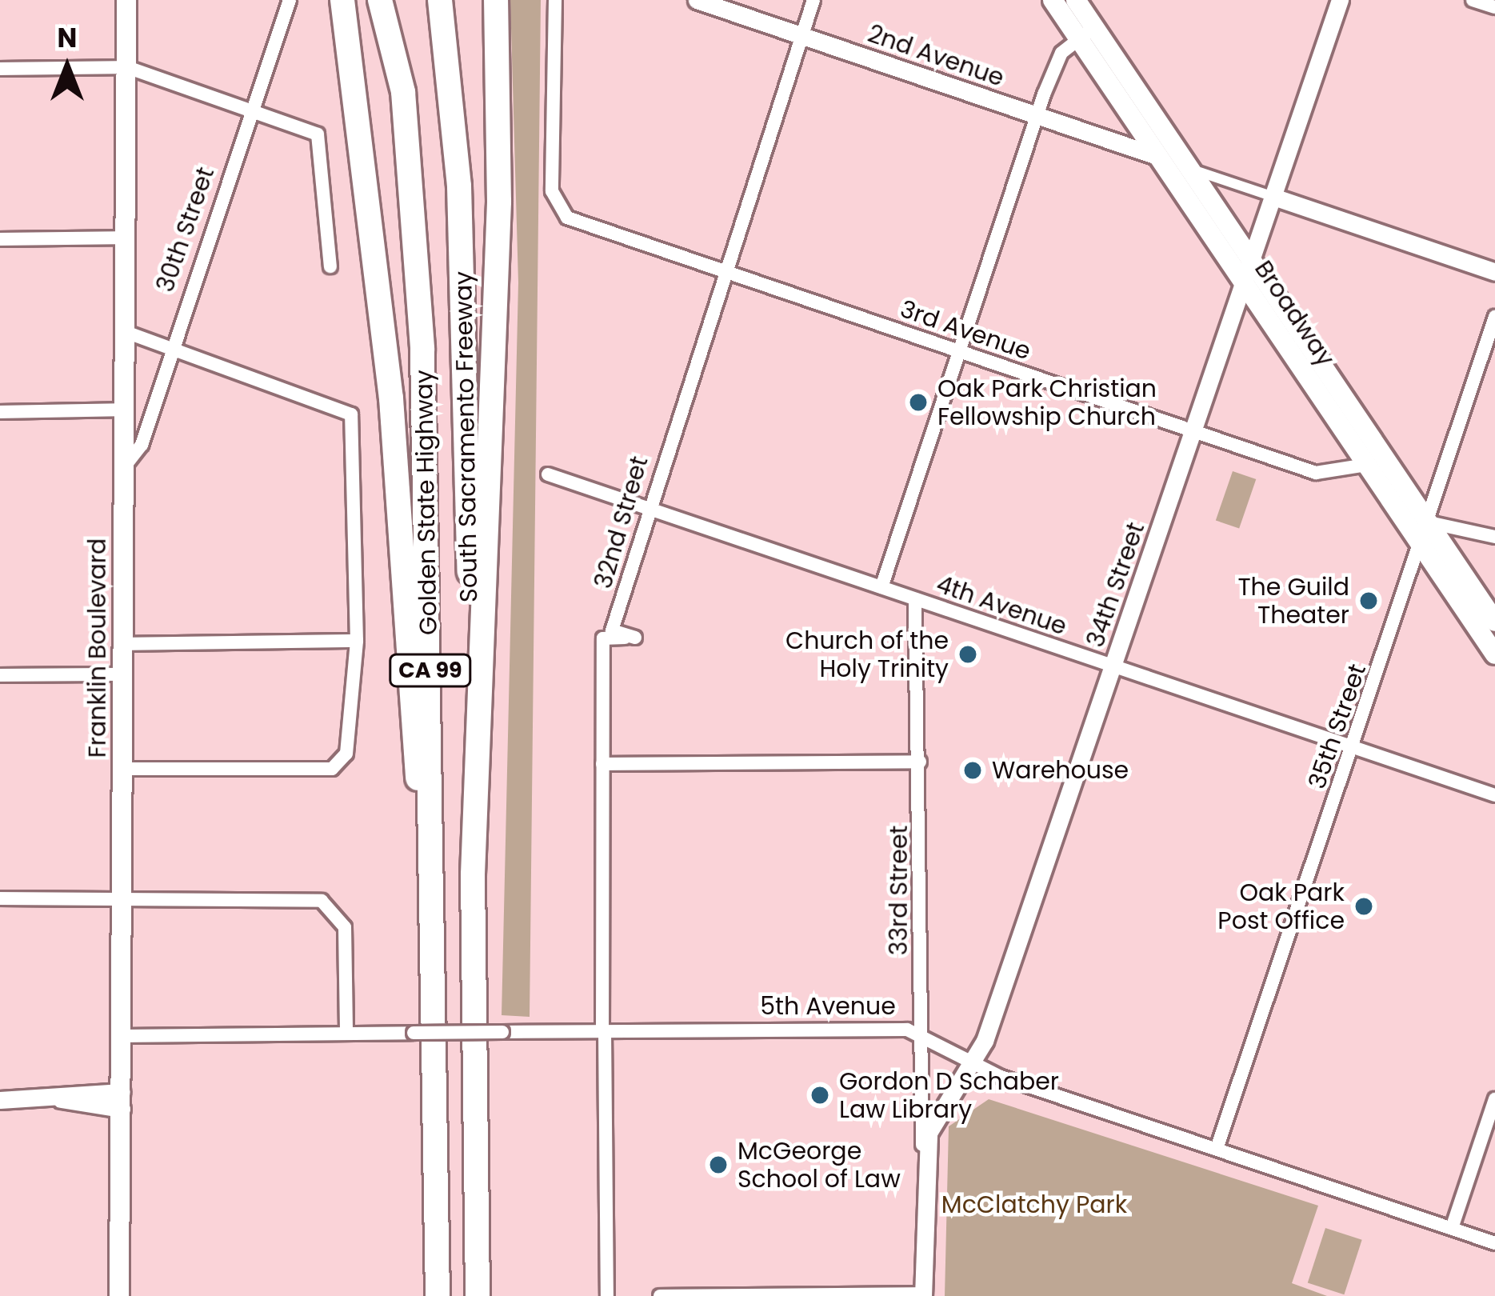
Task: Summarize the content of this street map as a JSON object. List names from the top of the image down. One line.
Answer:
{"streets":{"highway":["South Sacramento Freeway","Golden State Highway","CA 99"],"main road":["Broadway","Franklin Boulevard"],"street":["2nd Avenue","30th Street","3rd Avenue","32nd Street","34th Street","4th Avenue","35th Street","33rd Street","5th Avenue"]},"crossings":[["2nd Avenue","Broadway"],["2nd Avenue","32nd Street"],["30th Street","Franklin Boulevard"],["Broadway","3rd Avenue"],["Broadway","34th Street"],["Broadway","35th Street"],["3rd Avenue","32nd Street"],["3rd Avenue","34th Street"],["32nd Street","4th Avenue"],["32nd Street","5th Avenue"],["34th Street","4th Avenue"],["34th Street","33rd Street"],["34th Street","5th Avenue"],["4th Avenue","35th Street"],["4th Avenue","33rd Street"],["Franklin Boulevard","5th Avenue"],["35th Street","5th Avenue"],["33rd Street","5th Avenue"]],"parks":["McClatchy Park"],"places":["Oak Park Christian Fellowship Church","The Guild Theater","Church of the Holy Trinity","Warehouse","Oak Park Post Office","Gordon D Schaber Law Library","McGeorge School of Law"],"north":"top"}
